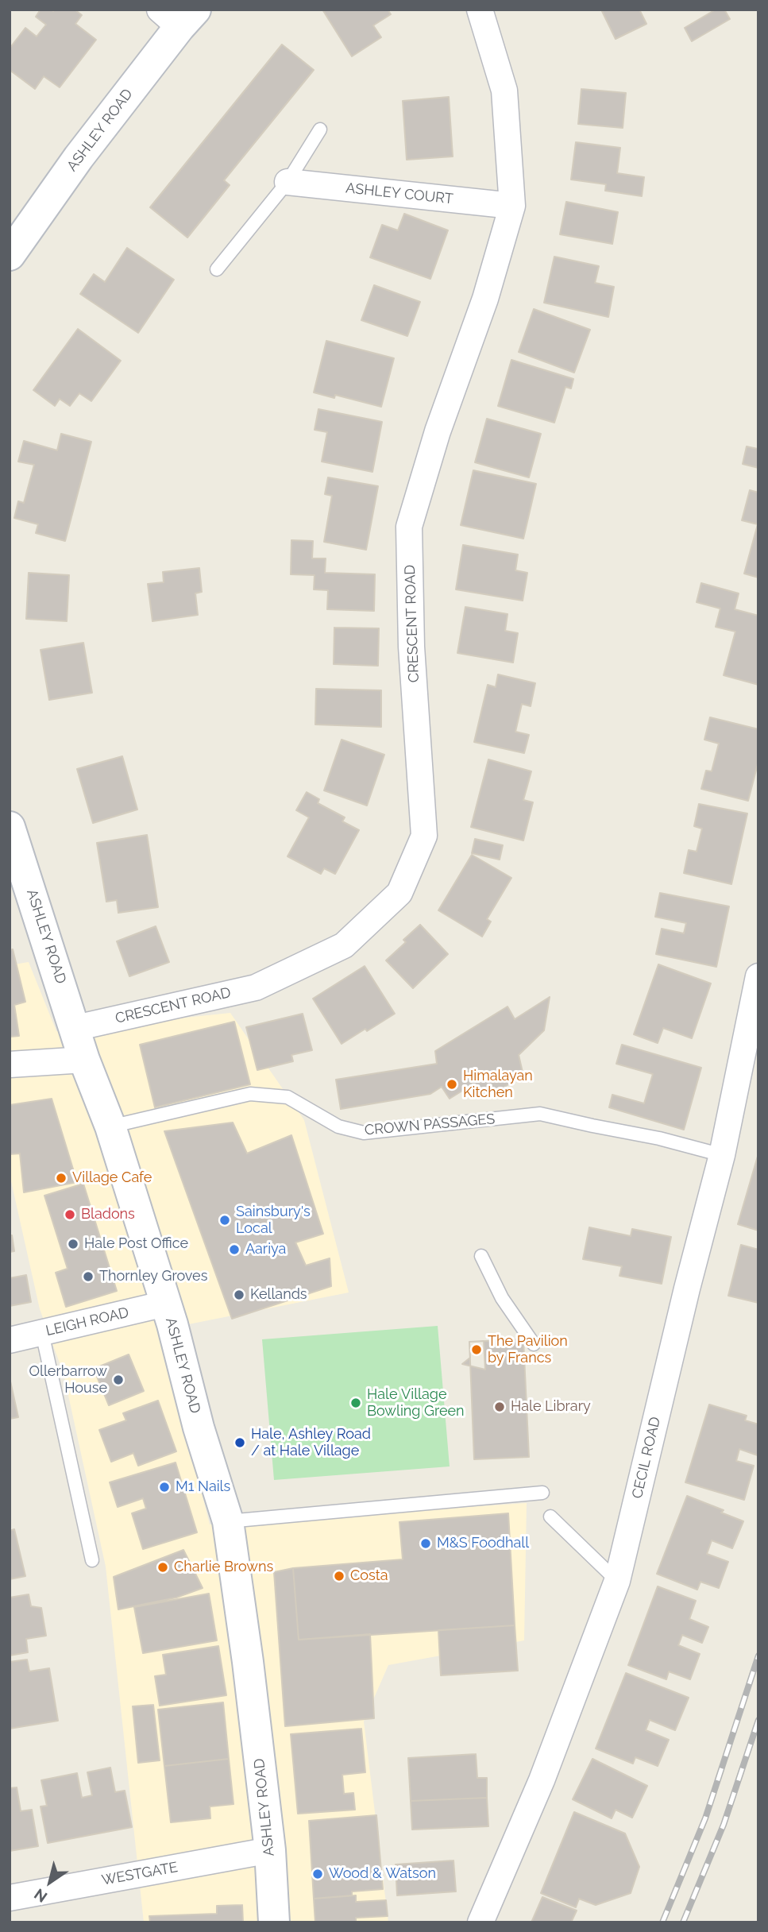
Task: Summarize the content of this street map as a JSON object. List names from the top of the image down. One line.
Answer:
{"streets":{"main road":["ASHLEY ROAD"],"street":["ASHLEY COURT","CRESCENT ROAD","LEIGH ROAD","CECIL ROAD","WESTGATE"],"lane":["CROWN PASSAGES"]},"crossings":[["ASHLEY ROAD","CRESCENT ROAD"],["ASHLEY ROAD","CROWN PASSAGES"],["ASHLEY ROAD","LEIGH ROAD"],["ASHLEY ROAD","WESTGATE"],["ASHLEY COURT","CRESCENT ROAD"],["CROWN PASSAGES","CECIL ROAD"]],"places":["Himalayan Kitchen","Village Cafe","Bladons","Sainsbury's Local","Hale Post Office","Aariya","Thornley Groves","Kellands","The Pavilion by Francs","Ollerbarrow House","Hale Village Bowling Green","Hale Library","Hale, Ashley Road / at Hale Village","M1 Nails","M&S Foodhall","Charlie Browns","Costa","Wood & Watson"],"north":"bottom left"}
